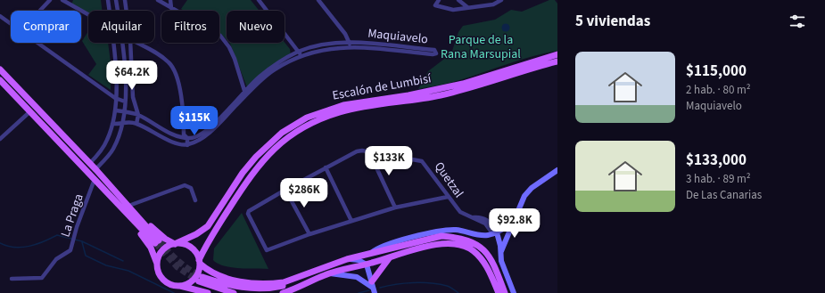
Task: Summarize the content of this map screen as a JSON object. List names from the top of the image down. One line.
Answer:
{"streets":{"main road":["Escalón de Lumbisí"],"street":["Maquiavelo","Quetzal","La Praga"]},"parks":["Parque de la Rana Marsupial"],"page":{"heading":"5 viviendas","chip":["Comprar","Alquilar","Filtros","Nuevo"],"list":[{"name":"$115,000","note":"2 hab. · 80 m² · Maquiavelo"},{"name":"$133,000","note":"3 hab. · 89 m² · De Las Canarias"}],"price":["$64.2K","$115K","$133K","$286K","$92.8K"]}}
